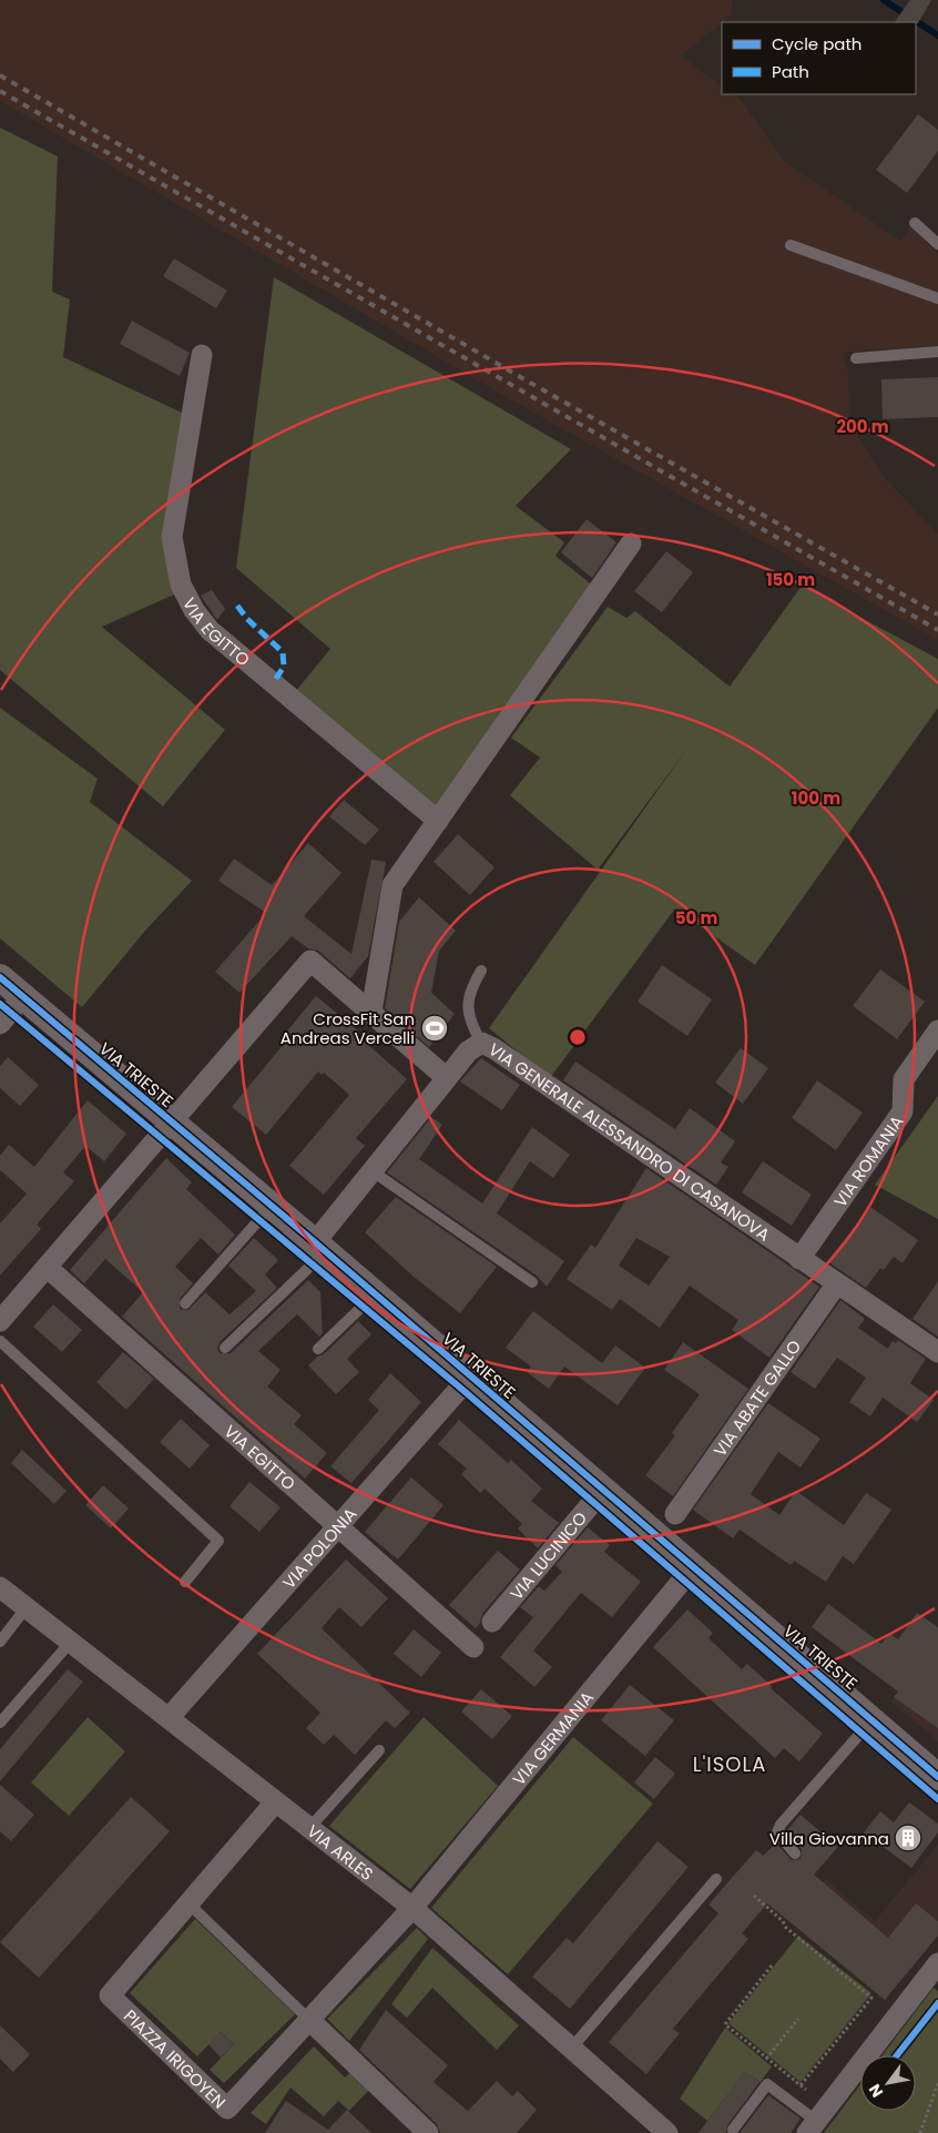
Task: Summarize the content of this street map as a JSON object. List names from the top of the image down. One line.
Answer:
{"streets":{"street":["VIA EGITTO","VIA TRIESTE","VIA GENERALE ALESSANDRO DI CASANOVA","VIA ROMANIA","VIA ABATE GALLO","VIA POLONIA","VIA LUCINICO","VIA GERMANIA","VIA ARLES","PIAZZA IRIGOYEN"]},"crossings":[["VIA EGITTO","VIA POLONIA"],["VIA TRIESTE","VIA GENERALE ALESSANDRO DI CASANOVA"],["VIA TRIESTE","VIA POLONIA"],["VIA TRIESTE","VIA LUCINICO"],["VIA TRIESTE","VIA GERMANIA"],["VIA GENERALE ALESSANDRO DI CASANOVA","VIA ROMANIA"],["VIA GENERALE ALESSANDRO DI CASANOVA","VIA ABATE GALLO"],["VIA POLONIA","VIA ARLES"],["VIA GERMANIA","VIA ARLES"],["VIA GERMANIA","PIAZZA IRIGOYEN"],["VIA ARLES","PIAZZA IRIGOYEN"]],"districts":["L'ISOLA"],"places":{"sports":["CrossFit San Andreas Vercelli"],"building":["Villa Giovanna"]},"legend":["Cycle path","Path"],"north":"bottom left","rings":["200 m","150 m","100 m","50 m"]}
